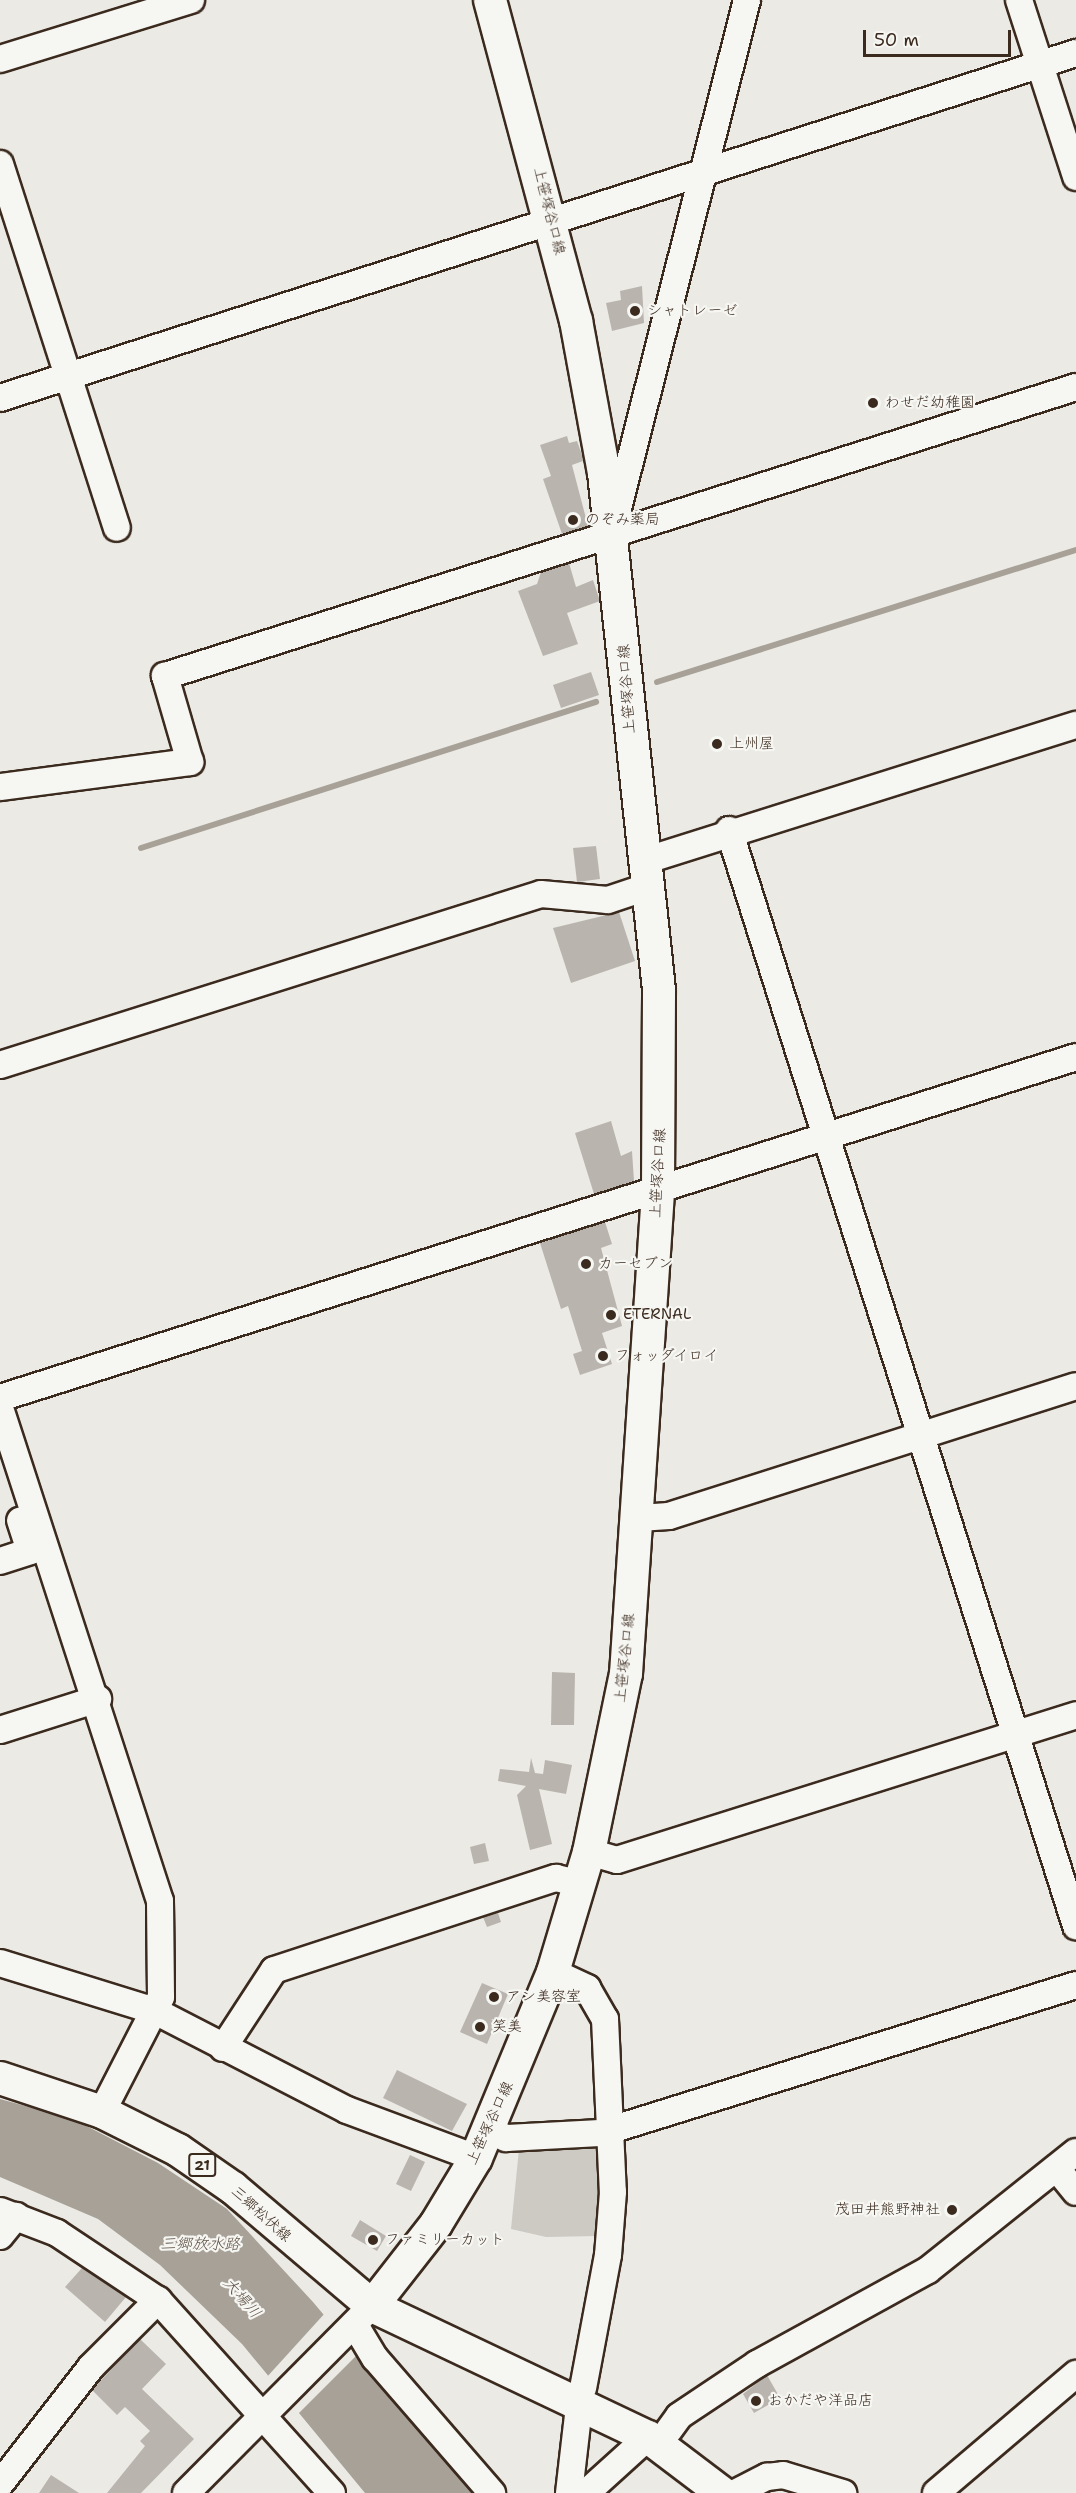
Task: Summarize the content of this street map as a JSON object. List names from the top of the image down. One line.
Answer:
{"streets":{"main road":["上笹塚谷口線","21","三郷松伏線"]},"crossings":[["上笹塚谷口線","三郷松伏線"]],"water":["三郷放水路","大場川"],"places":["シャトレーゼ","わせだ幼稚園","のぞみ薬局","上州屋","カーセブン","ETERNAL","フォッダイロイ","アン美容室","笑美","茂田井熊野神社","ファミリーカット","おかだや洋品店"],"scale_bar":"50 m"}
